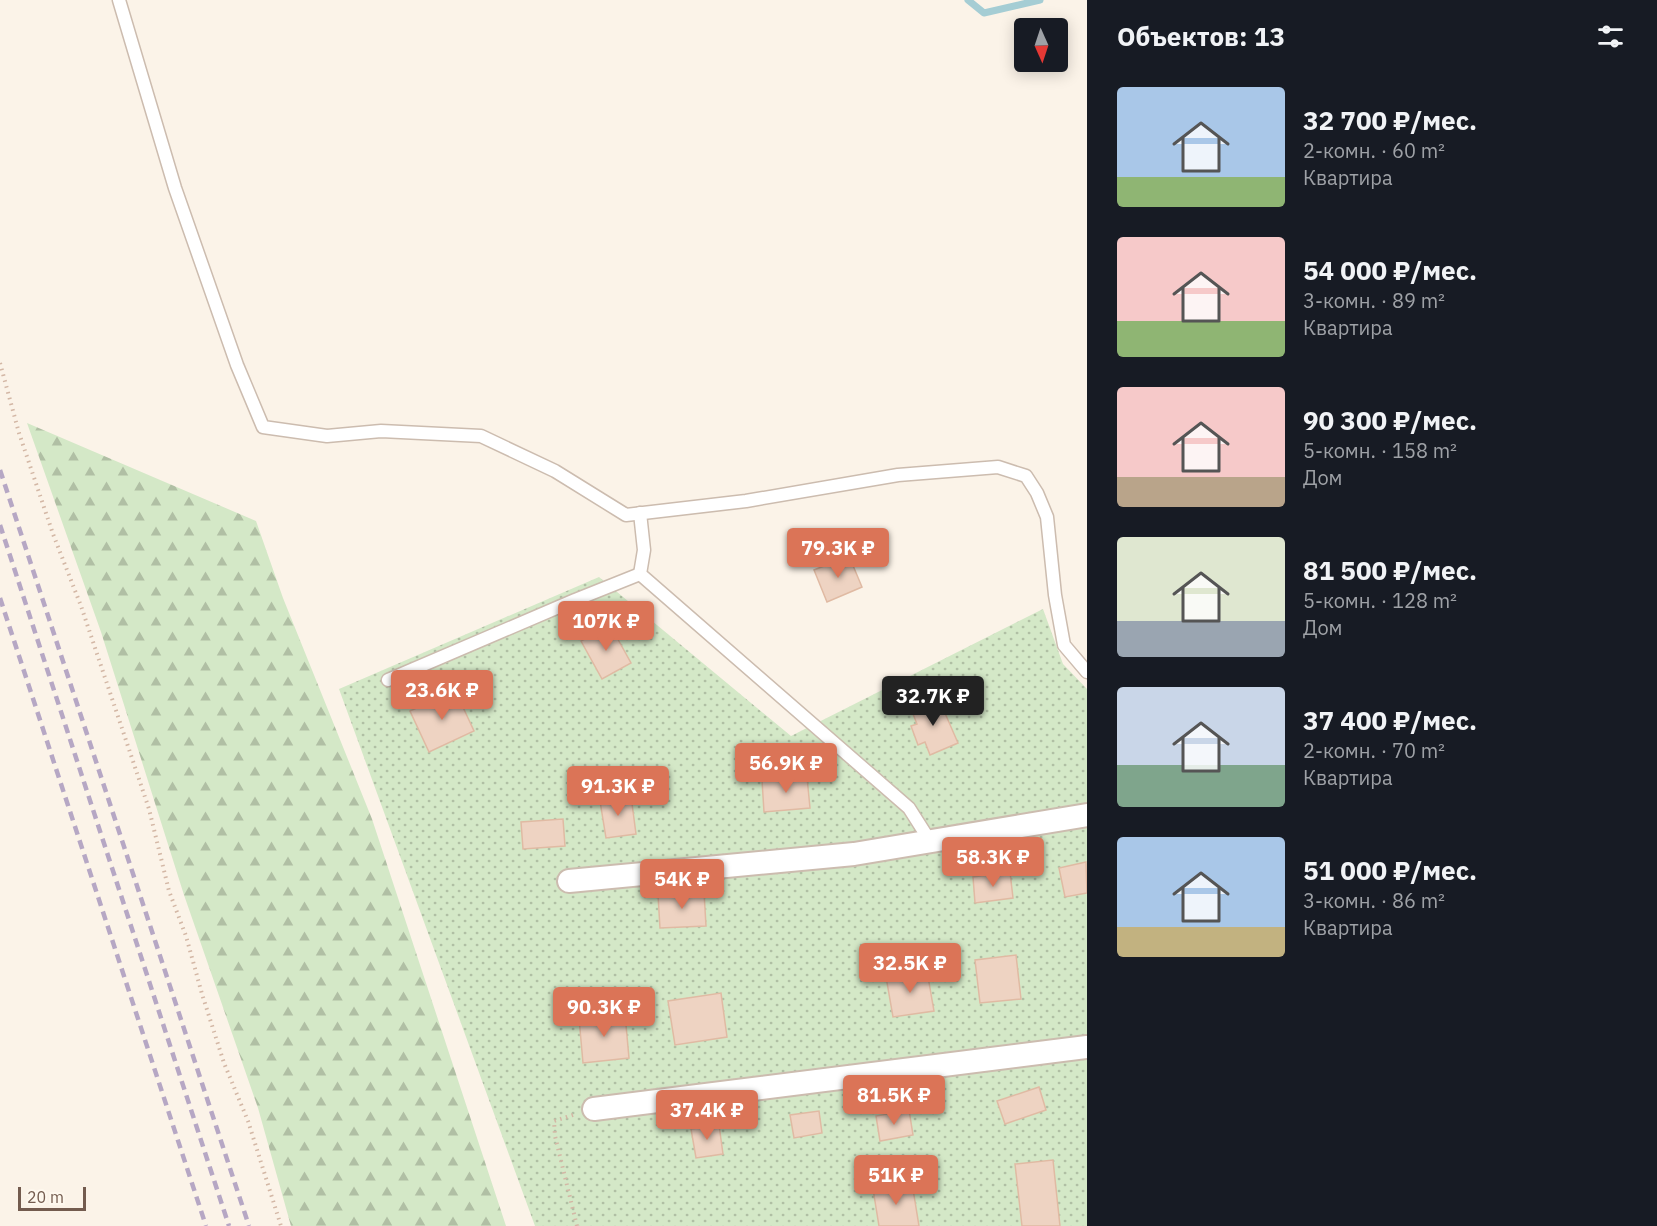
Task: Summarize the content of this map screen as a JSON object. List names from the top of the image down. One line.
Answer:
{"scale_bar":"20 m","north":"bottom","page":{"heading":"Объектов: 13","list":[{"name":"32 700 ₽/мес.","note":"2-комн. · 60 m² · Квартира"},{"name":"54 000 ₽/мес.","note":"3-комн. · 89 m² · Квартира"},{"name":"90 300 ₽/мес.","note":"5-комн. · 158 m² · Дом"},{"name":"81 500 ₽/мес.","note":"5-комн. · 128 m² · Дом"},{"name":"37 400 ₽/мес.","note":"2-комн. · 70 m² · Квартира"},{"name":"51 000 ₽/мес.","note":"3-комн. · 86 m² · Квартира"}],"price":["79.3K ₽","107K ₽","23.6K ₽","32.7K ₽","56.9K ₽","91.3K ₽","58.3K ₽","54K ₽","32.5K ₽","90.3K ₽","81.5K ₽","37.4K ₽","51K ₽"],"scale":"20 m"}}
